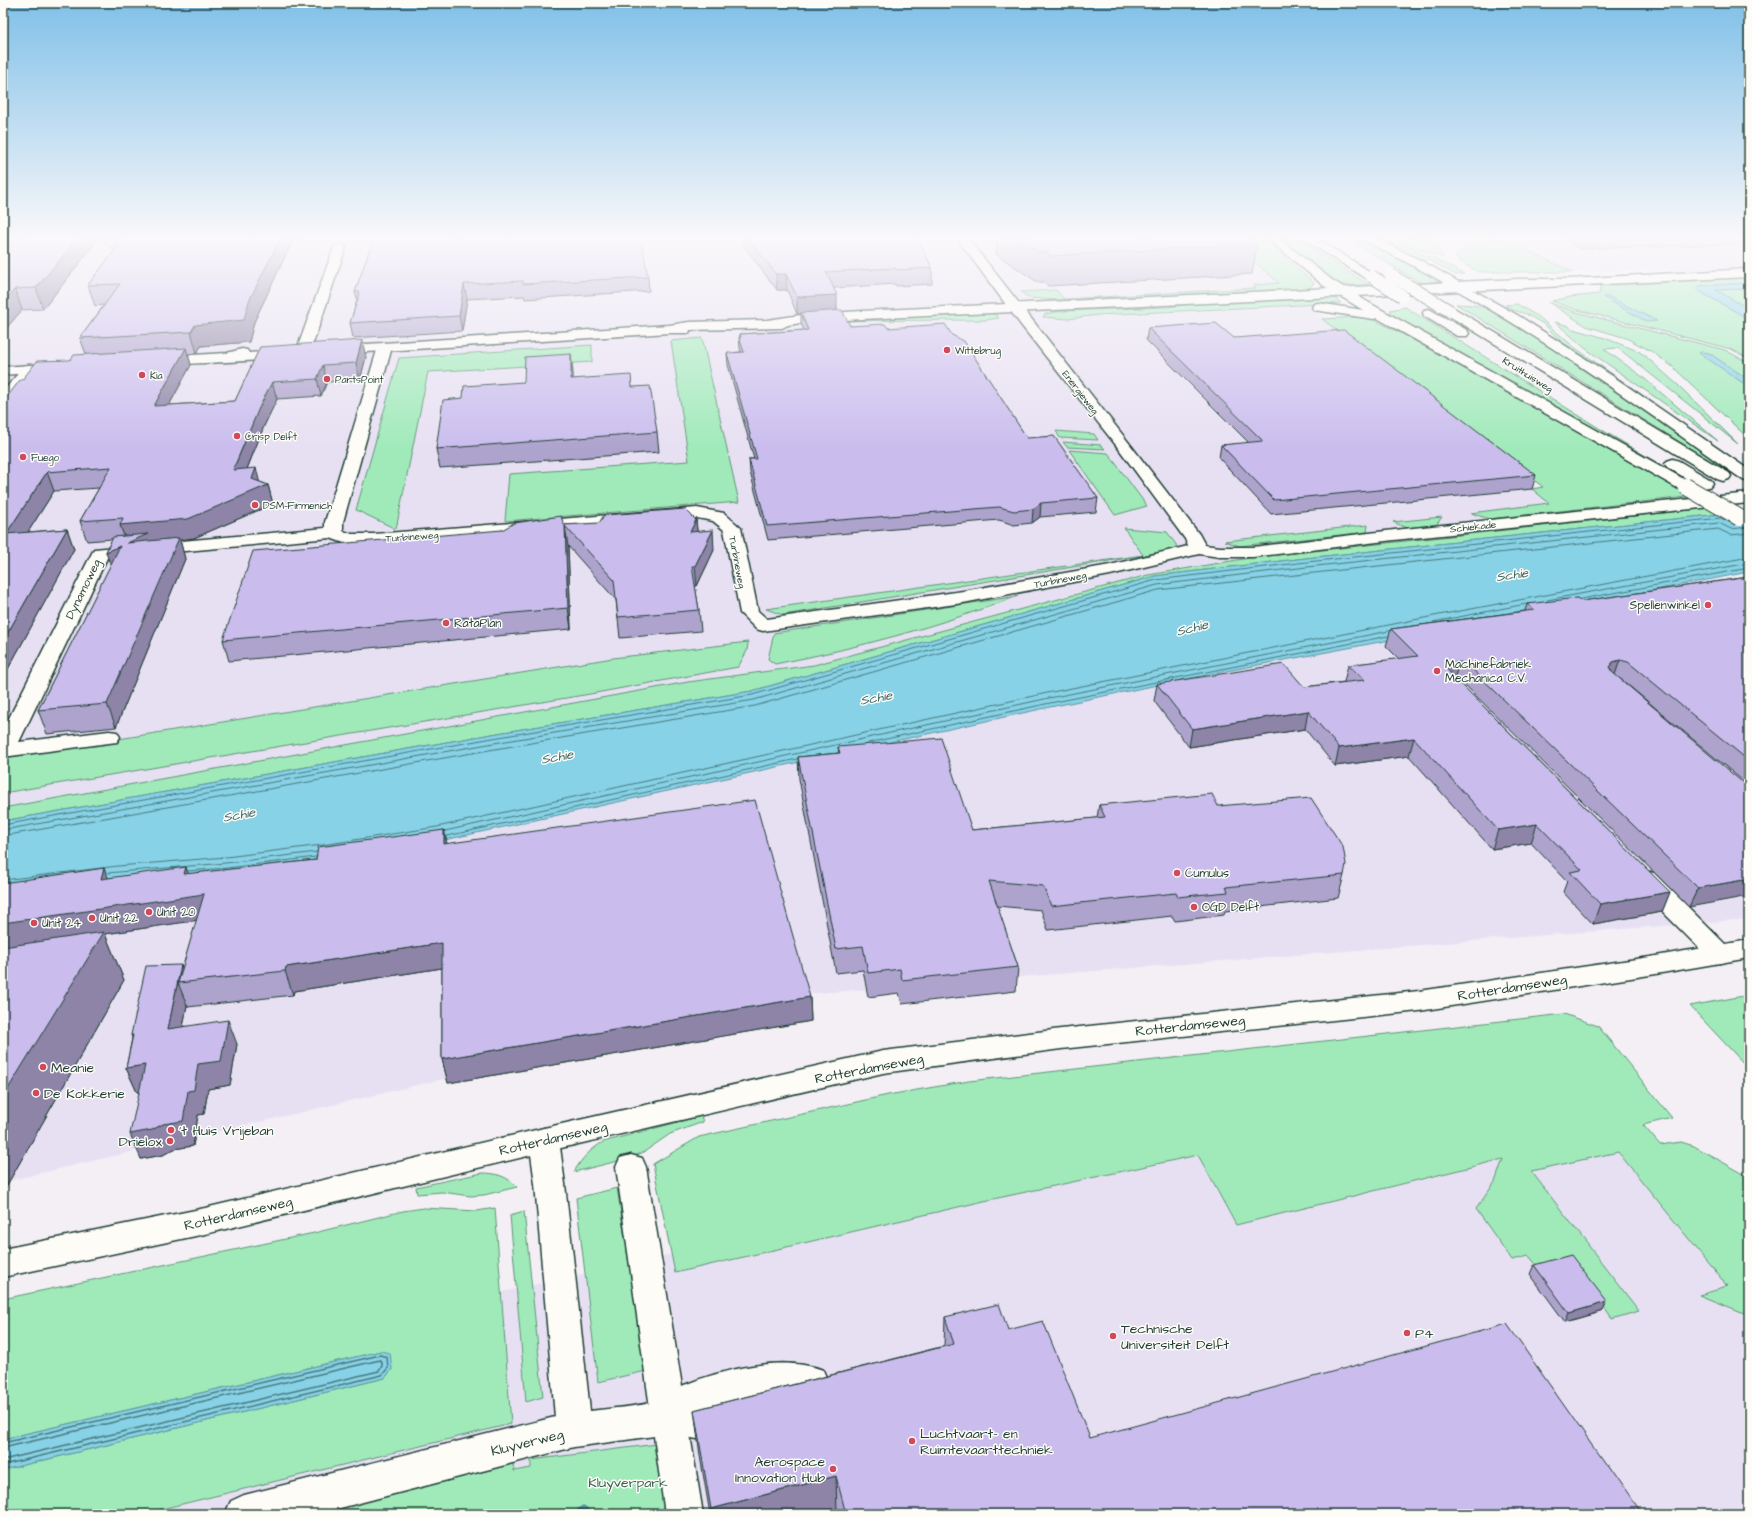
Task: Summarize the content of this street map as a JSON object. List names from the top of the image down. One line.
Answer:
{"streets":{"main road":["Kruithuisweg","Energieweg","Schiekade","Turbineweg","Dynamoweg","Rotterdamseweg","Kluyverweg"]},"crossings":[["Energieweg","Schiekade"],["Energieweg","Turbineweg"],["Schiekade","Turbineweg"],["Turbineweg","Dynamoweg"],["Rotterdamseweg","Kluyverweg"]],"water":["Schie"],"parks":["Kluyverpark"],"places":["Wittebrug","Kia","PartsPoint","Crisp Delft","Fuego","DSM-Firmenich","Spellenwinkel","RataPlan","Machinefabriek Mechanica C.V.","Cumulus","OGD Delft","Unit 20","Unit 22","Unit 24","Meanie","De Kokkerie","'t Huis Vrijeban","Drielox","P4","Technische Universiteit Delft","Luchtvaart- en Ruimtevaarttechniek","Aerospace Innovation Hub"]}
